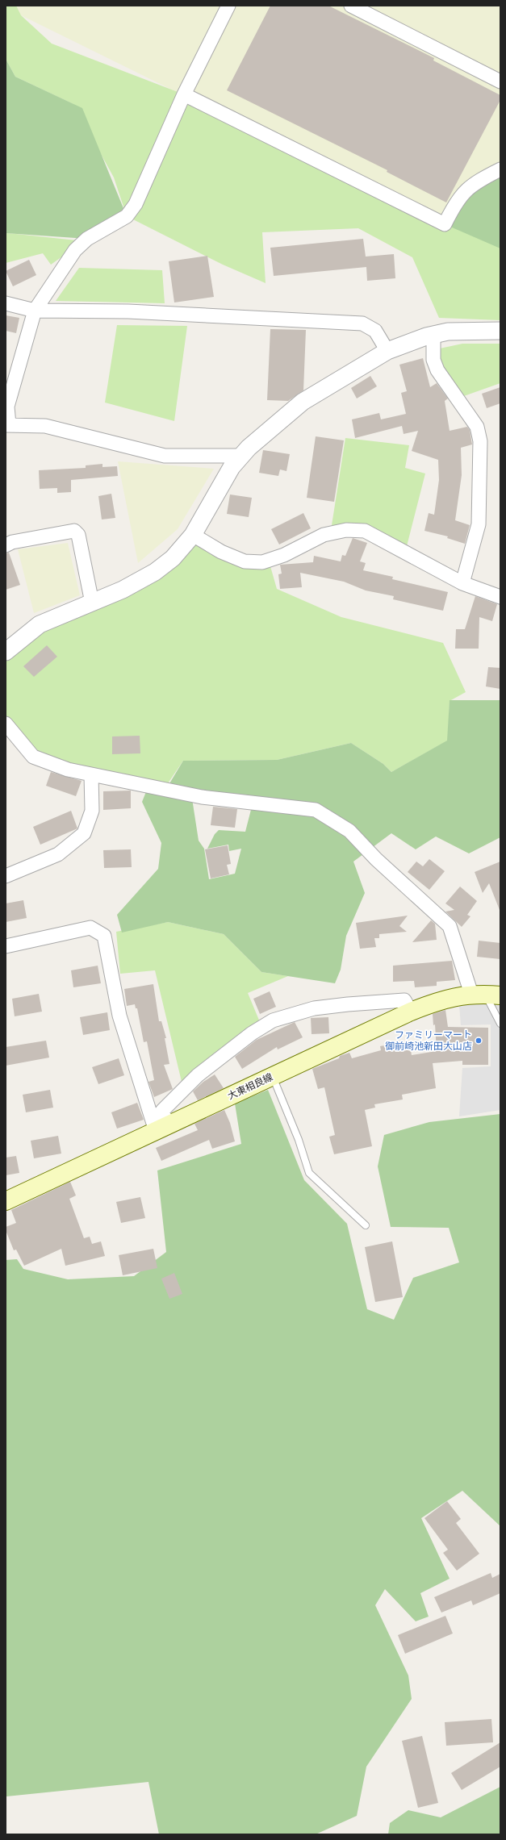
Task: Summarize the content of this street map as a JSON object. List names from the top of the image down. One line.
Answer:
{"streets":{"main road":["大東相良線"]},"places":["ファミリーマート 御前崎池新田大山店"]}
